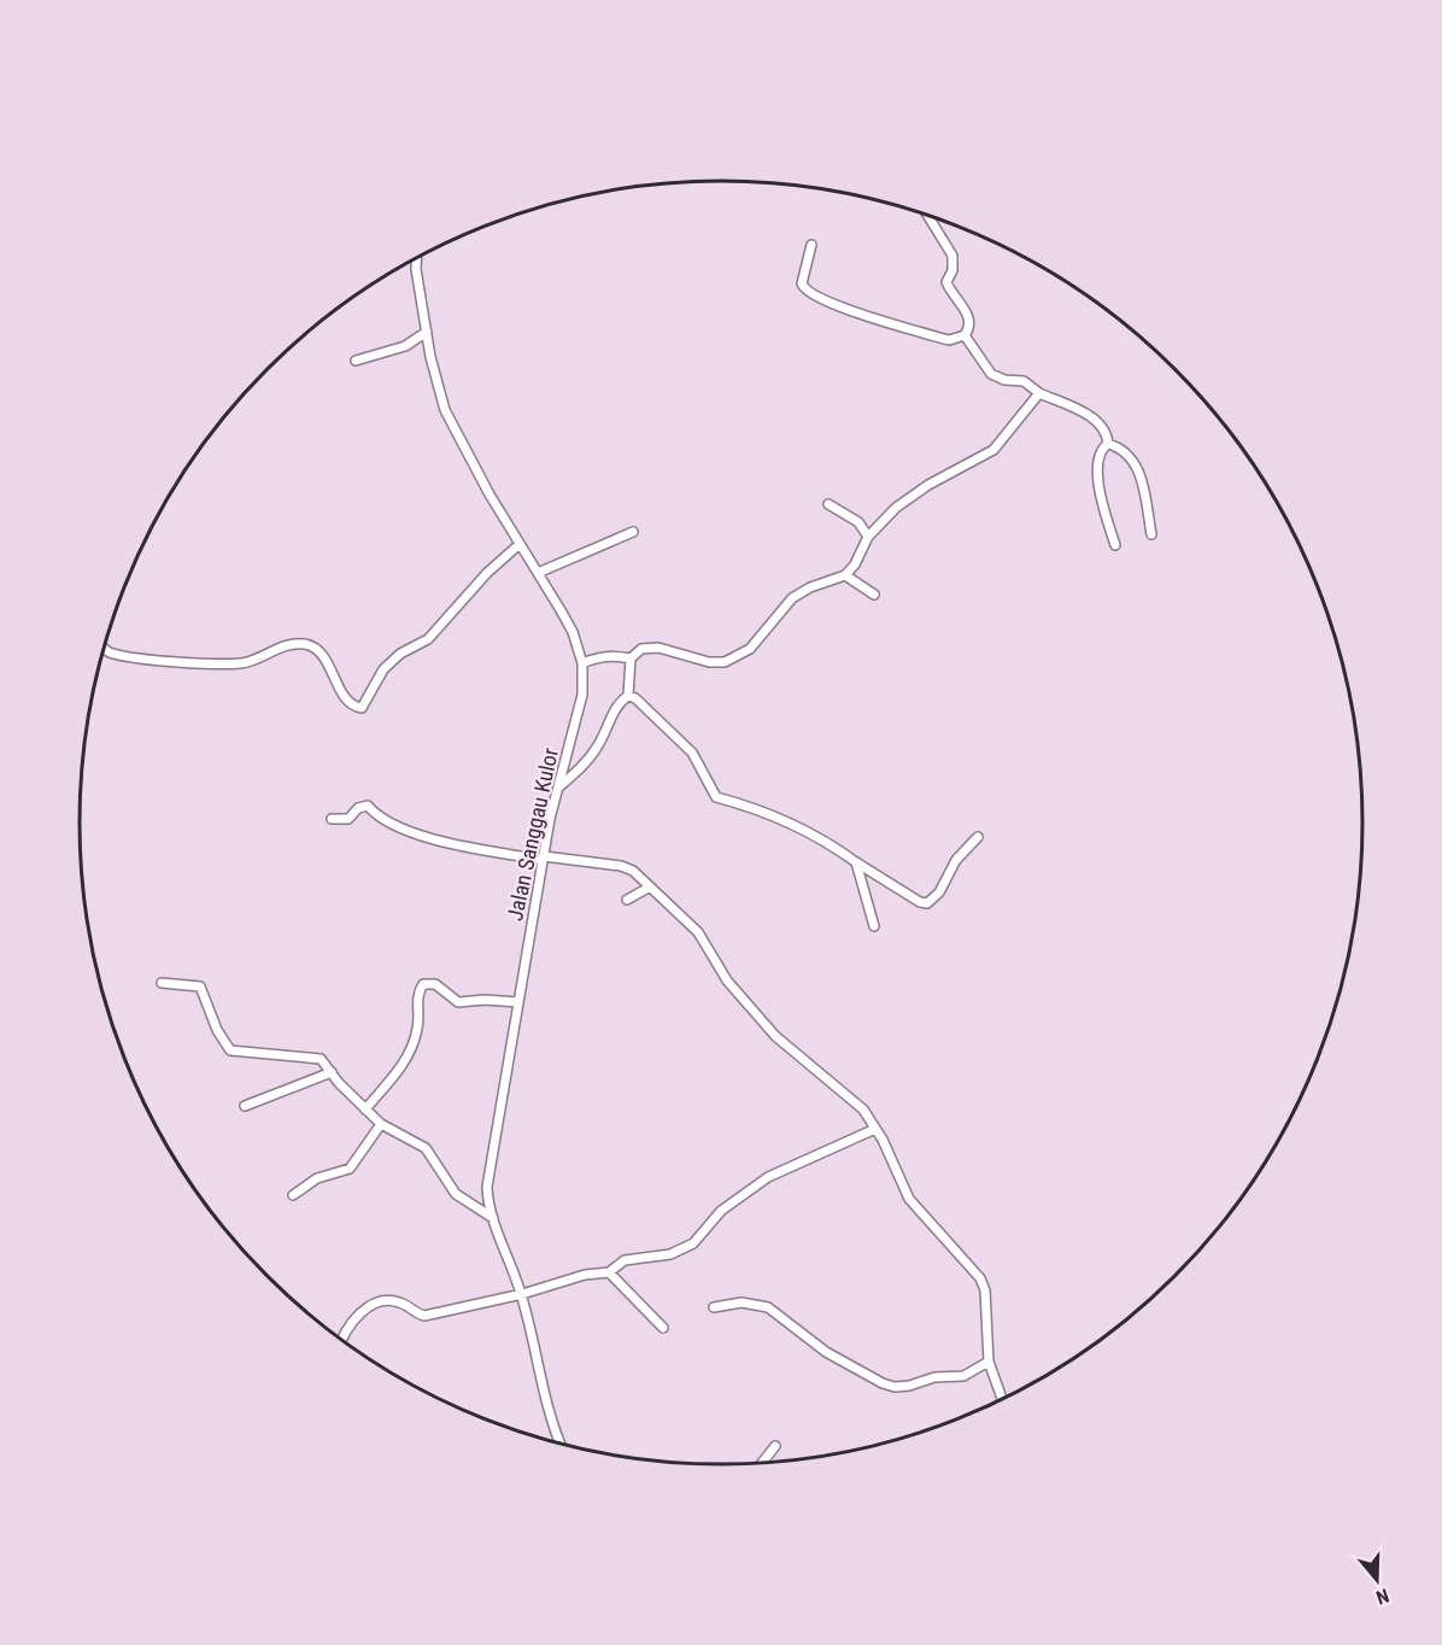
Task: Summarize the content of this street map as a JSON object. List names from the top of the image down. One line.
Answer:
{"streets":{"street":["Jalan Sanggau Kulor"]},"north":"bottom"}
